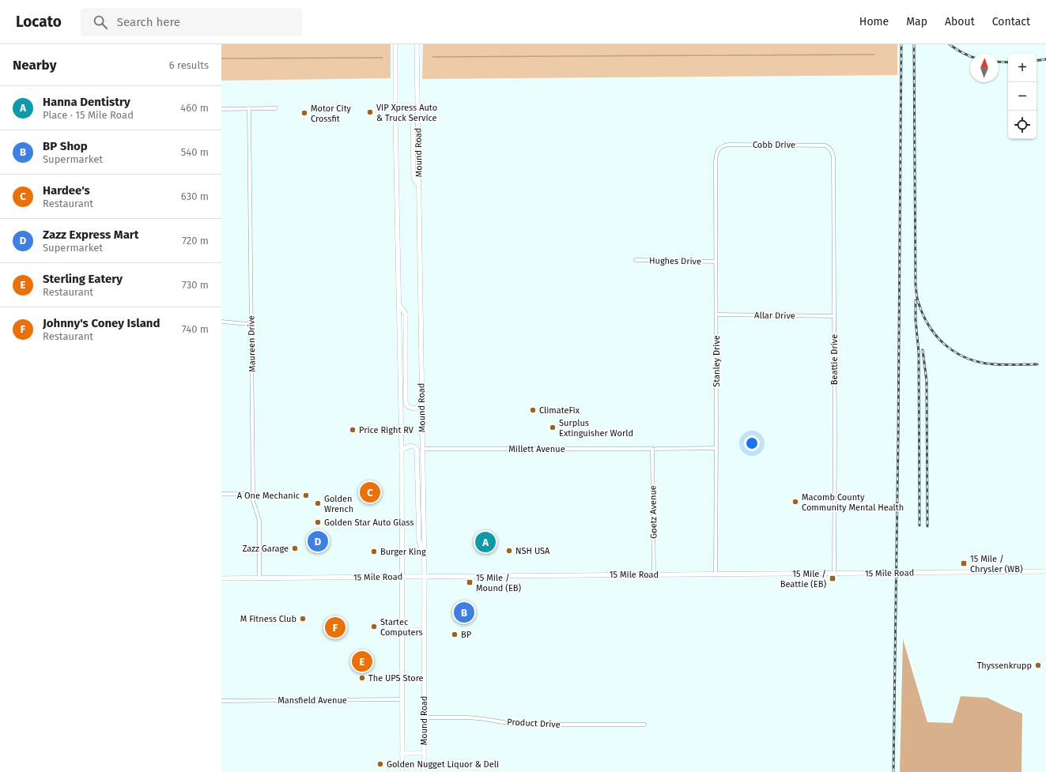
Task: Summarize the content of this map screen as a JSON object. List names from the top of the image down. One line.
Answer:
{"streets":{"main road":["Mound Road","15 Mile Road"],"street":["Cobb Drive","Hughes Drive","Allar Drive","Maureen Drive","Beattie Drive","Stanley Drive","Millett Avenue","Goetz Avenue","Mansfield Avenue","Product Drive"]},"crossings":[["Cobb Drive","Beattie Drive"],["Cobb Drive","Stanley Drive"],["Mound Road","Millett Avenue"],["Mound Road","15 Mile Road"],["Mound Road","Product Drive"],["Hughes Drive","Stanley Drive"],["Allar Drive","Beattie Drive"],["Allar Drive","Stanley Drive"],["Maureen Drive","15 Mile Road"],["Beattie Drive","15 Mile Road"],["Stanley Drive","Millett Avenue"],["Stanley Drive","15 Mile Road"],["Millett Avenue","Goetz Avenue"],["Goetz Avenue","15 Mile Road"]],"places":{"other":["VIP Xpress Auto & Truck Service","Motor City Crossfit","ClimateFix","Surplus Extinguisher World","Price Right RV","A One Mechanic","Macomb County Community Mental Health","Golden Wrench","Golden Star Auto Glass","Zazz Garage","NSH USA","Burger King","M Fitness Club","Startec Computers","BP","Thyssenkrupp","The UPS Store","Golden Nugget Liquor & Deli"],"transit":["15 Mile / Chrysler (WB)","15 Mile / Beattie (EB)","15 Mile / Mound (EB)"]},"north":"top","page":{"header":"Locato","search":"Search here","nav":["Home","Map","About","Contact"],"heading":["Nearby","6 results"],"map_buttons":["+","−"],"list":[{"mark":"A","name":"Hanna Dentistry","note":"Place · 15 Mile Road","value":"460 m"},{"mark":"B","name":"BP Shop","note":"Supermarket","value":"540 m"},{"mark":"C","name":"Hardee's","note":"Restaurant","value":"630 m"},{"mark":"D","name":"Zazz Express Mart","note":"Supermarket","value":"720 m"},{"mark":"E","name":"Sterling Eatery","note":"Restaurant","value":"730 m"},{"mark":"F","name":"Johnny's Coney Island","note":"Restaurant","value":"740 m"}],"pins":["C","D","A","B","F","E"]}}
